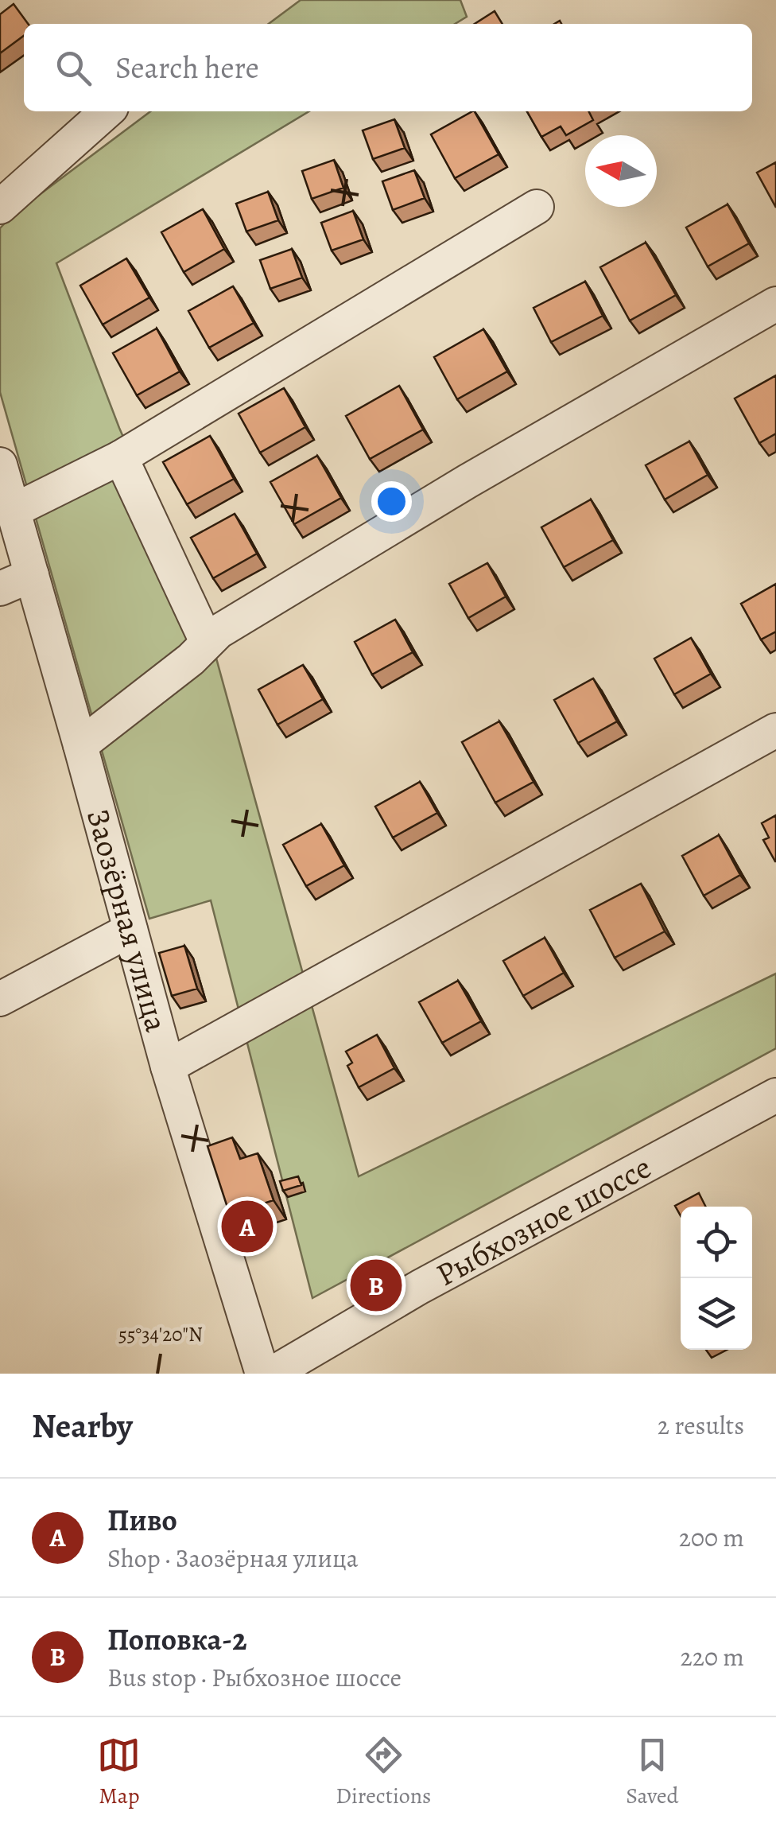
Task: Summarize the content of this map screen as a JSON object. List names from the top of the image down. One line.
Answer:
{"streets":{"street":["Заозёрная улица","Рыбхозное шоссе"]},"north":"left","page":{"search":"Search here","pins":["A","B"],"heading":["Nearby","2 results"],"list":[{"mark":"A","name":"Пиво","note":"Shop · Заозёрная улица","value":"200 m"},{"mark":"B","name":"Поповка-2","note":"Bus stop · Рыбхозное шоссе","value":"220 m"}],"nav":["Map","Directions","Saved"]},"coordinates":["55°34'20\"N"]}
